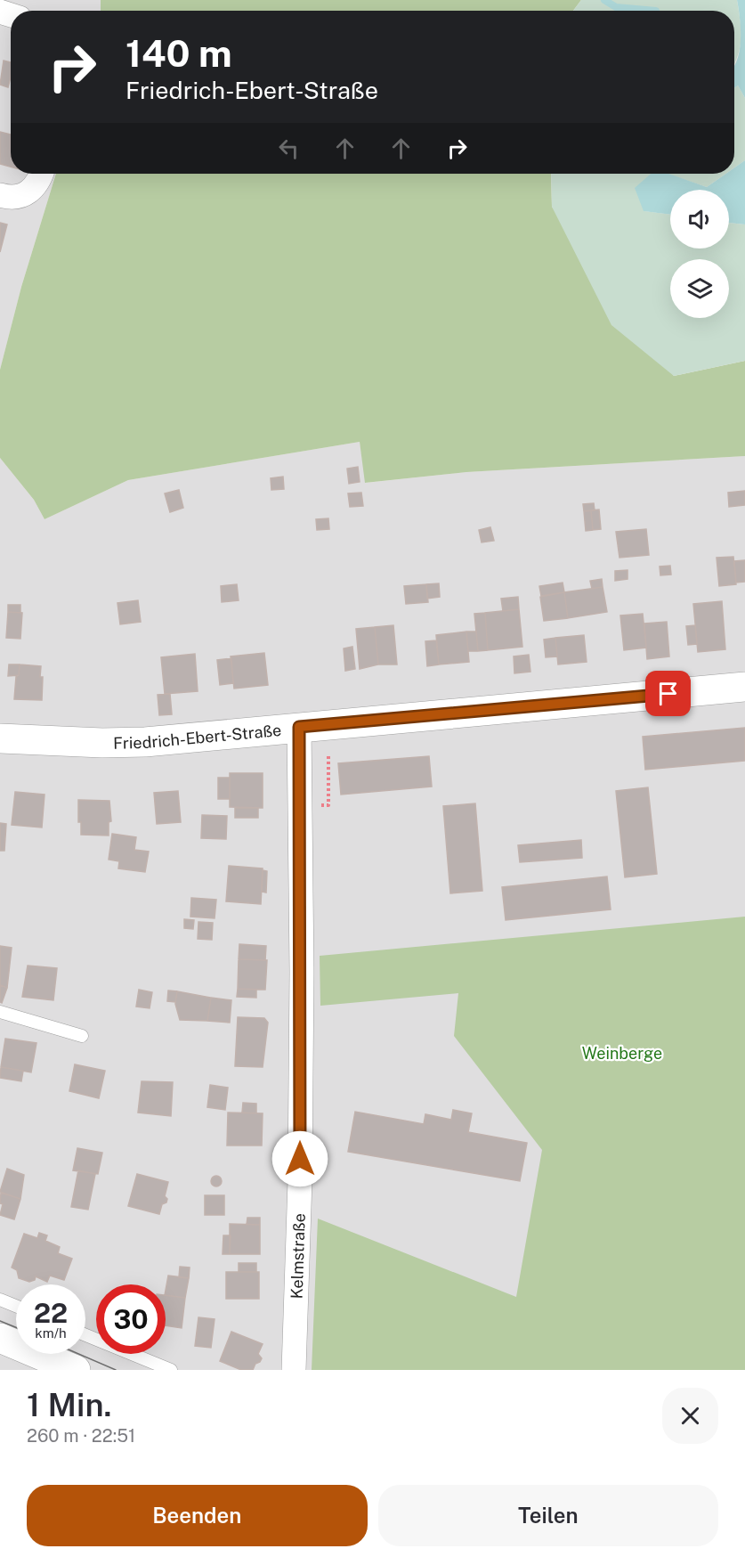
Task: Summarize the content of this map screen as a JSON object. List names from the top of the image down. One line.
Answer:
{"streets":{"street":["Friedrich-Ebert-Straße","Kelmstraße"]},"crossings":[["Friedrich-Ebert-Straße","Kelmstraße"]],"parks":["Weinberge"],"page":{"turn":["140 m","Friedrich-Ebert-Straße"],"speed":"22 km/h","limit":"30","heading":["1 Min.","260 m · 22:51"],"buttons":["Beenden","Teilen"]}}
